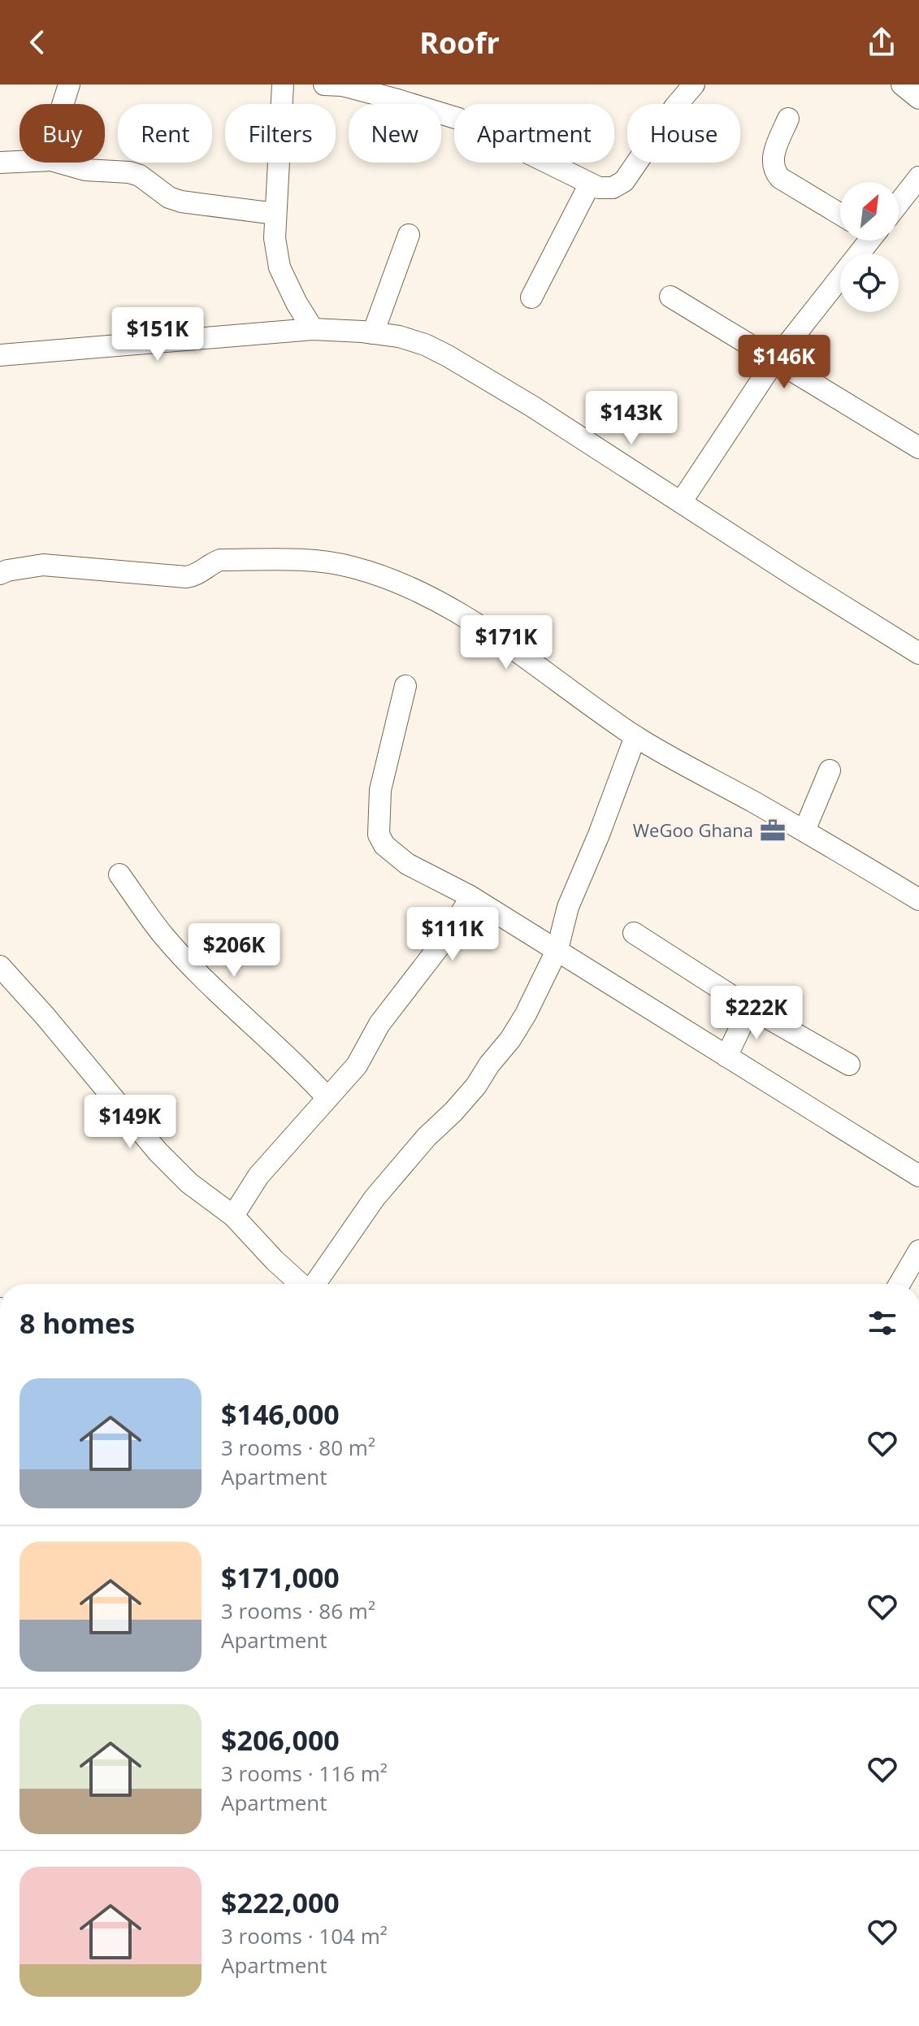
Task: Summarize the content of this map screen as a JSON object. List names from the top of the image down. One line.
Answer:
{"places":{"office":["WeGoo Ghana"]},"north":"top right","page":{"header":"Roofr","chip":["Buy","Rent","Filters","New","Apartment","House"],"price":["$151K","$146K","$143K","$171K","$111K","$206K","$222K","$149K"],"heading":"8 homes","list":[{"name":"$146,000","note":"3 rooms · 80 m² · Apartment"},{"name":"$171,000","note":"3 rooms · 86 m² · Apartment"},{"name":"$206,000","note":"3 rooms · 116 m² · Apartment"},{"name":"$222,000","note":"3 rooms · 104 m² · Apartment"}]}}
